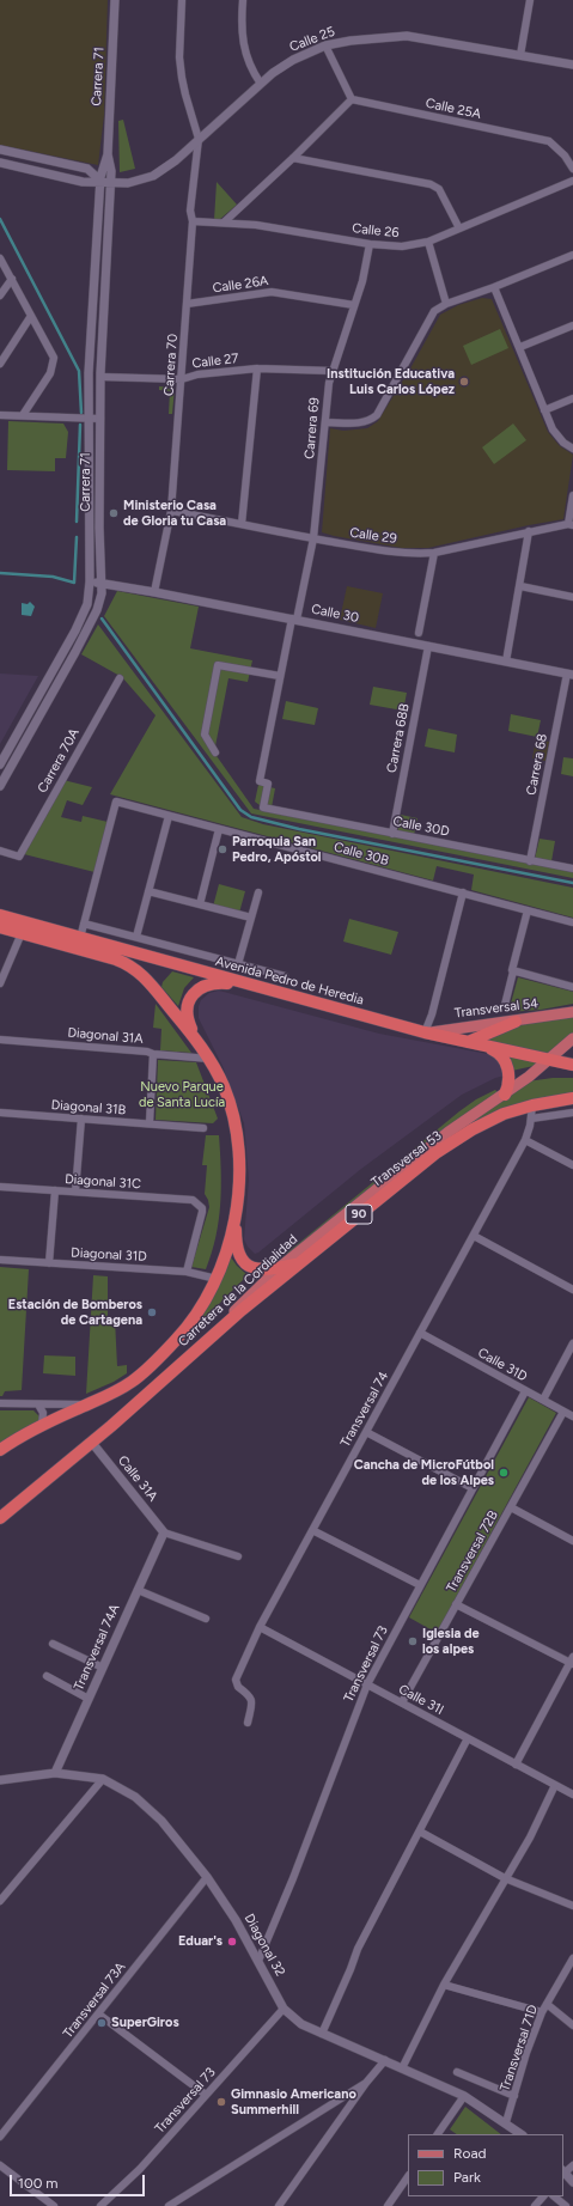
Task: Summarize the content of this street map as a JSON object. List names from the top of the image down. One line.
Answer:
{"streets":{"highway":["Avenida Pedro de Heredia","Transversal 53","90","Carretera de la Cordialidad"],"main road":["Transversal 54"],"street":["Calle 25","Carrera 71","Calle 25A","Calle 26","Calle 26A","Calle 27","Carrera 70","Carrera 69","Calle 29","Calle 30","Carrera 68B","Carrera 70A","Carrera 68","Calle 30D","Calle 30B","Diagonal 31A","Diagonal 31B","Diagonal 31C","Diagonal 31D","Calle 31D","Transversal 74","Calle 31A","Transversal 72B","Transversal 74A","Transversal 73","Calle 31I","Diagonal 32","Transversal 73A","Transversal 71D"]},"crossings":[["Calle 25","Carrera 71"],["Calle 25","Carrera 70"],["Carrera 71","Calle 27"],["Carrera 71","Calle 30"],["Calle 26","Carrera 70"],["Calle 26","Carrera 69"],["Calle 26A","Carrera 70"],["Calle 26A","Carrera 69"],["Calle 27","Carrera 70"],["Calle 27","Carrera 69"],["Carrera 70","Calle 29"],["Carrera 70","Calle 30"],["Carrera 69","Calle 29"],["Carrera 69","Calle 30"],["Carrera 69","Calle 30D"],["Calle 30","Carrera 68B"],["Calle 30","Carrera 68"],["Carrera 68B","Calle 30D"],["Carrera 68","Calle 30D"],["Avenida Pedro de Heredia","Transversal 54"],["Avenida Pedro de Heredia","Carretera de la Cordialidad"],["Diagonal 31A","Carretera de la Cordialidad"],["Transversal 53","Carretera de la Cordialidad"],["Transversal 53","Transversal 74"],["Diagonal 31C","Diagonal 31D"],["Diagonal 31D","Carretera de la Cordialidad"],["Carretera de la Cordialidad","Calle 31A"],["Calle 31D","Transversal 74"],["Calle 31D","Transversal 72B"],["Calle 31D","Transversal 73"],["Transversal 74","Calle 31I"],["Calle 31A","Transversal 74A"],["Transversal 72B","Calle 31I"],["Transversal 74A","Diagonal 32"],["Transversal 73","Calle 31I"],["Transversal 73","Diagonal 32"],["Diagonal 32","Transversal 73A"],["Diagonal 32","Transversal 71D"]],"parks":["Nuevo Parque de Santa Lucía"],"places":["Institución Educativa Luis Carlos López","Ministerio Casa de Gloria tu Casa","Parroquia San Pedro, Apóstol","Estación de Bomberos de Cartagena","Cancha de MicroFútbol de los Alpes","Iglesia de los alpes","Eduar's","SuperGiros","Gimnasio Americano Summerhill"],"legend":["Road","Park"],"scale_bar":"100 m"}
